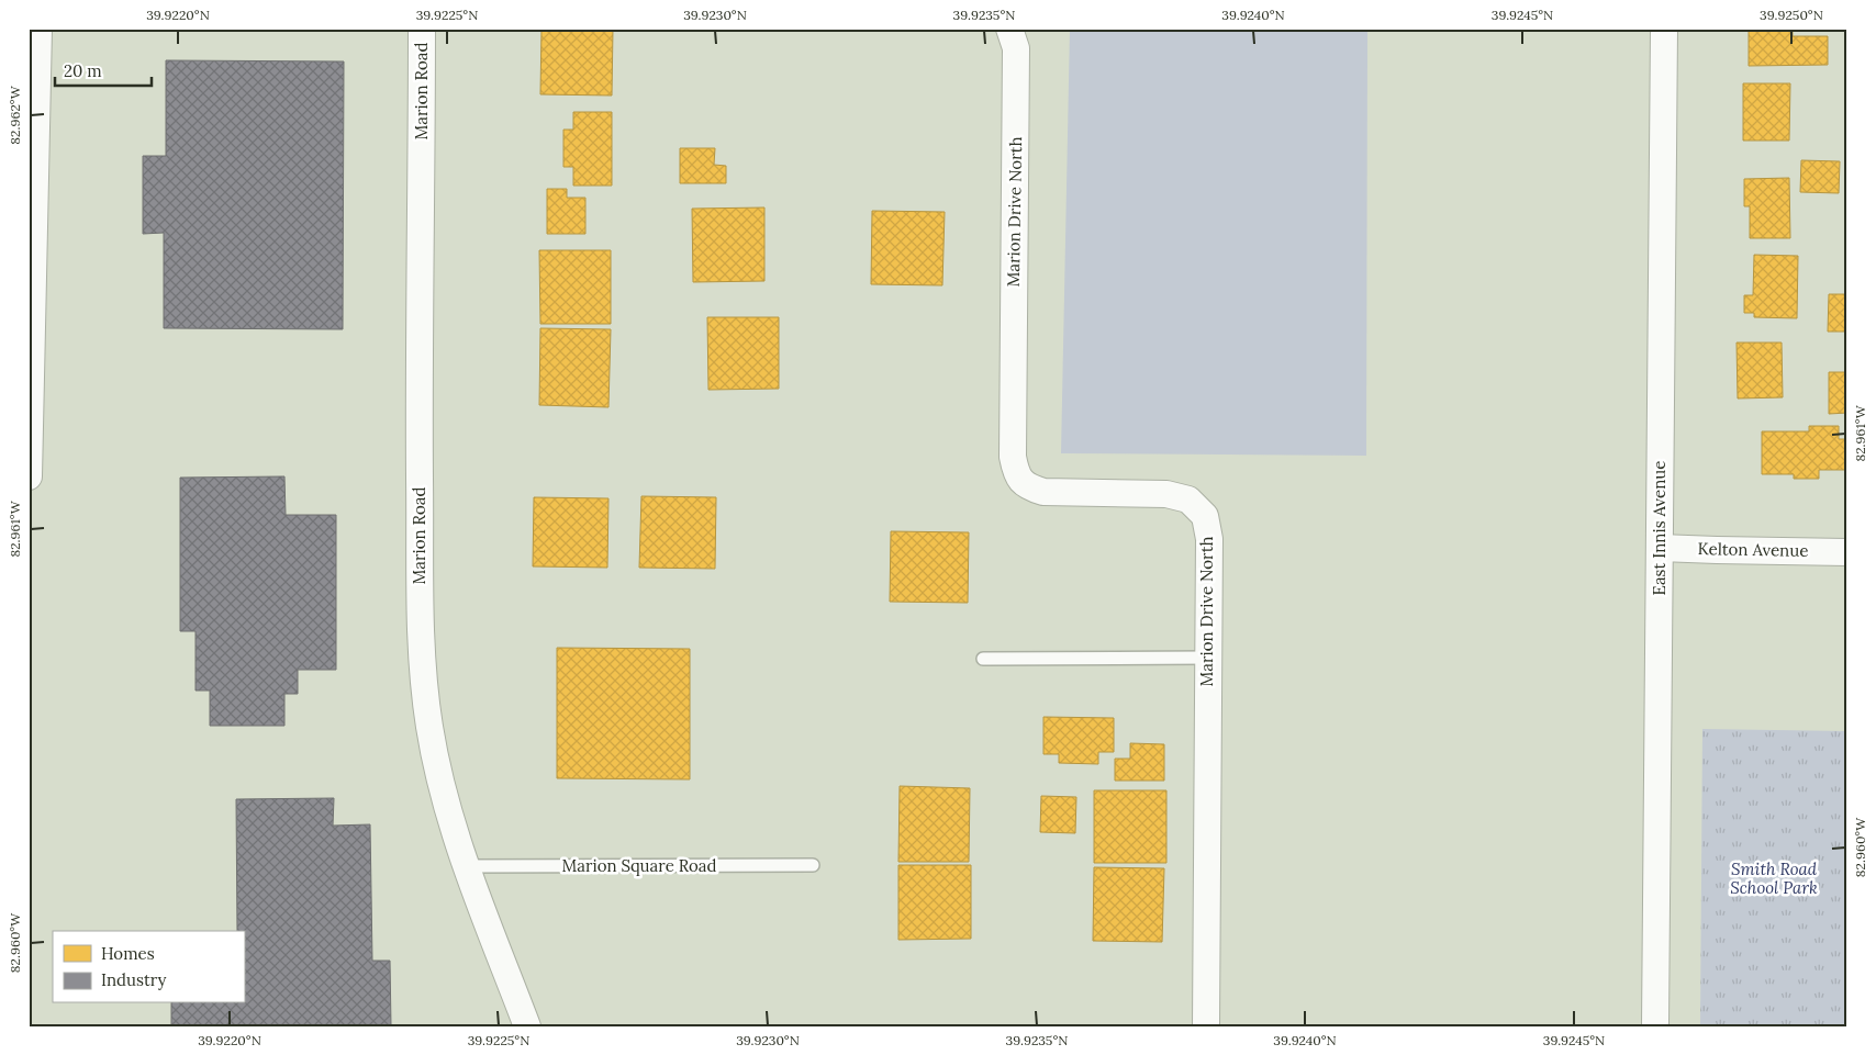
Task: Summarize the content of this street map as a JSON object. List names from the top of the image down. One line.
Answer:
{"streets":{"street":["Marion Road","Marion Drive North","East Innis Avenue","Kelton Avenue"],"lane":["Marion Square Road"]},"crossings":[["Marion Road","Marion Square Road"],["East Innis Avenue","Kelton Avenue"]],"parks":["Smith Road School Park"],"legend":["Homes","Industry"],"scale_bar":"20 m","coordinates":["39.9220°N","39.9225°N","39.9230°N","39.9235°N","39.9240°N","39.9245°N","39.9250°N","82.962°W","82.961°W","82.960°W"]}
